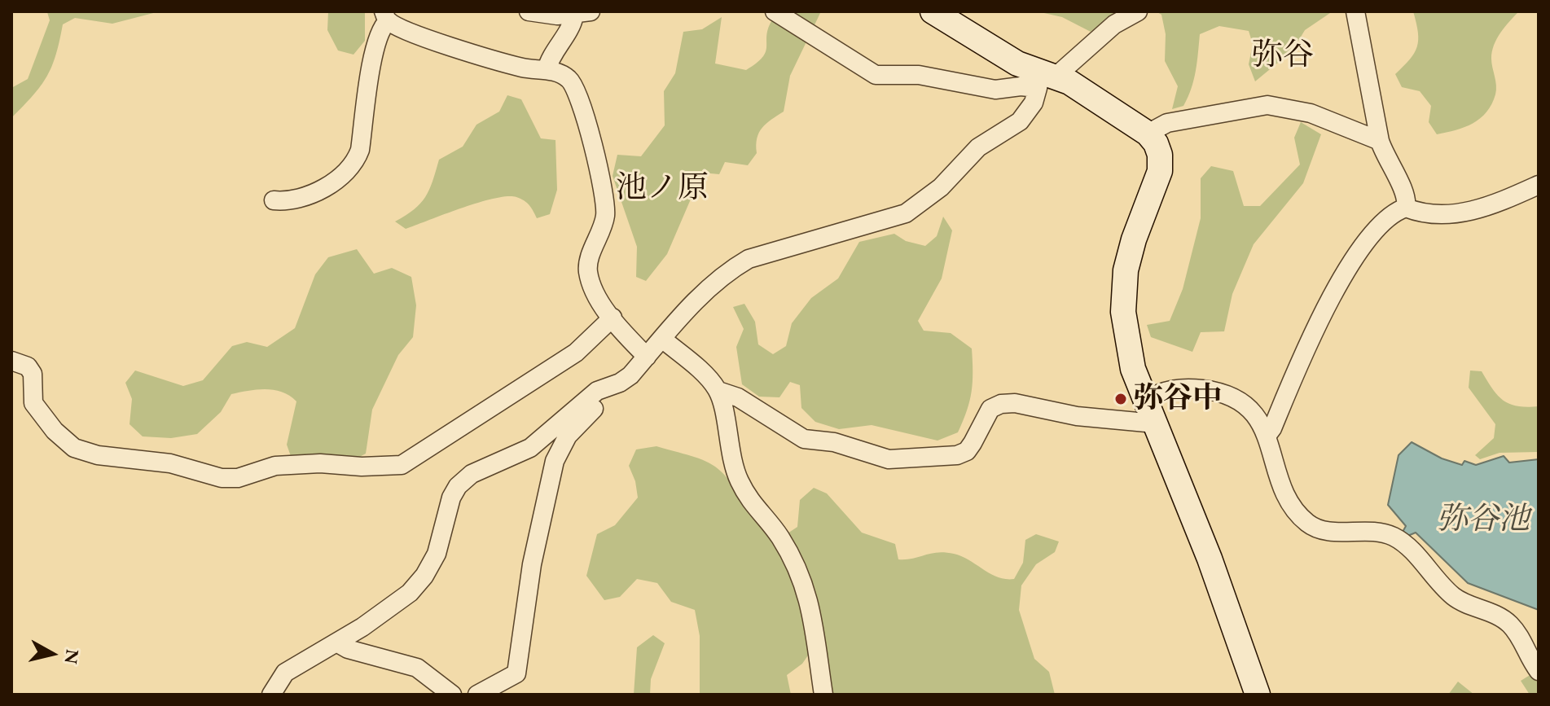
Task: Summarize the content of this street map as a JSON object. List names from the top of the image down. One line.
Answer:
{"districts":["弥谷","池ノ原"],"water":["弥谷池"],"places":["弥谷中"],"north":"right"}
